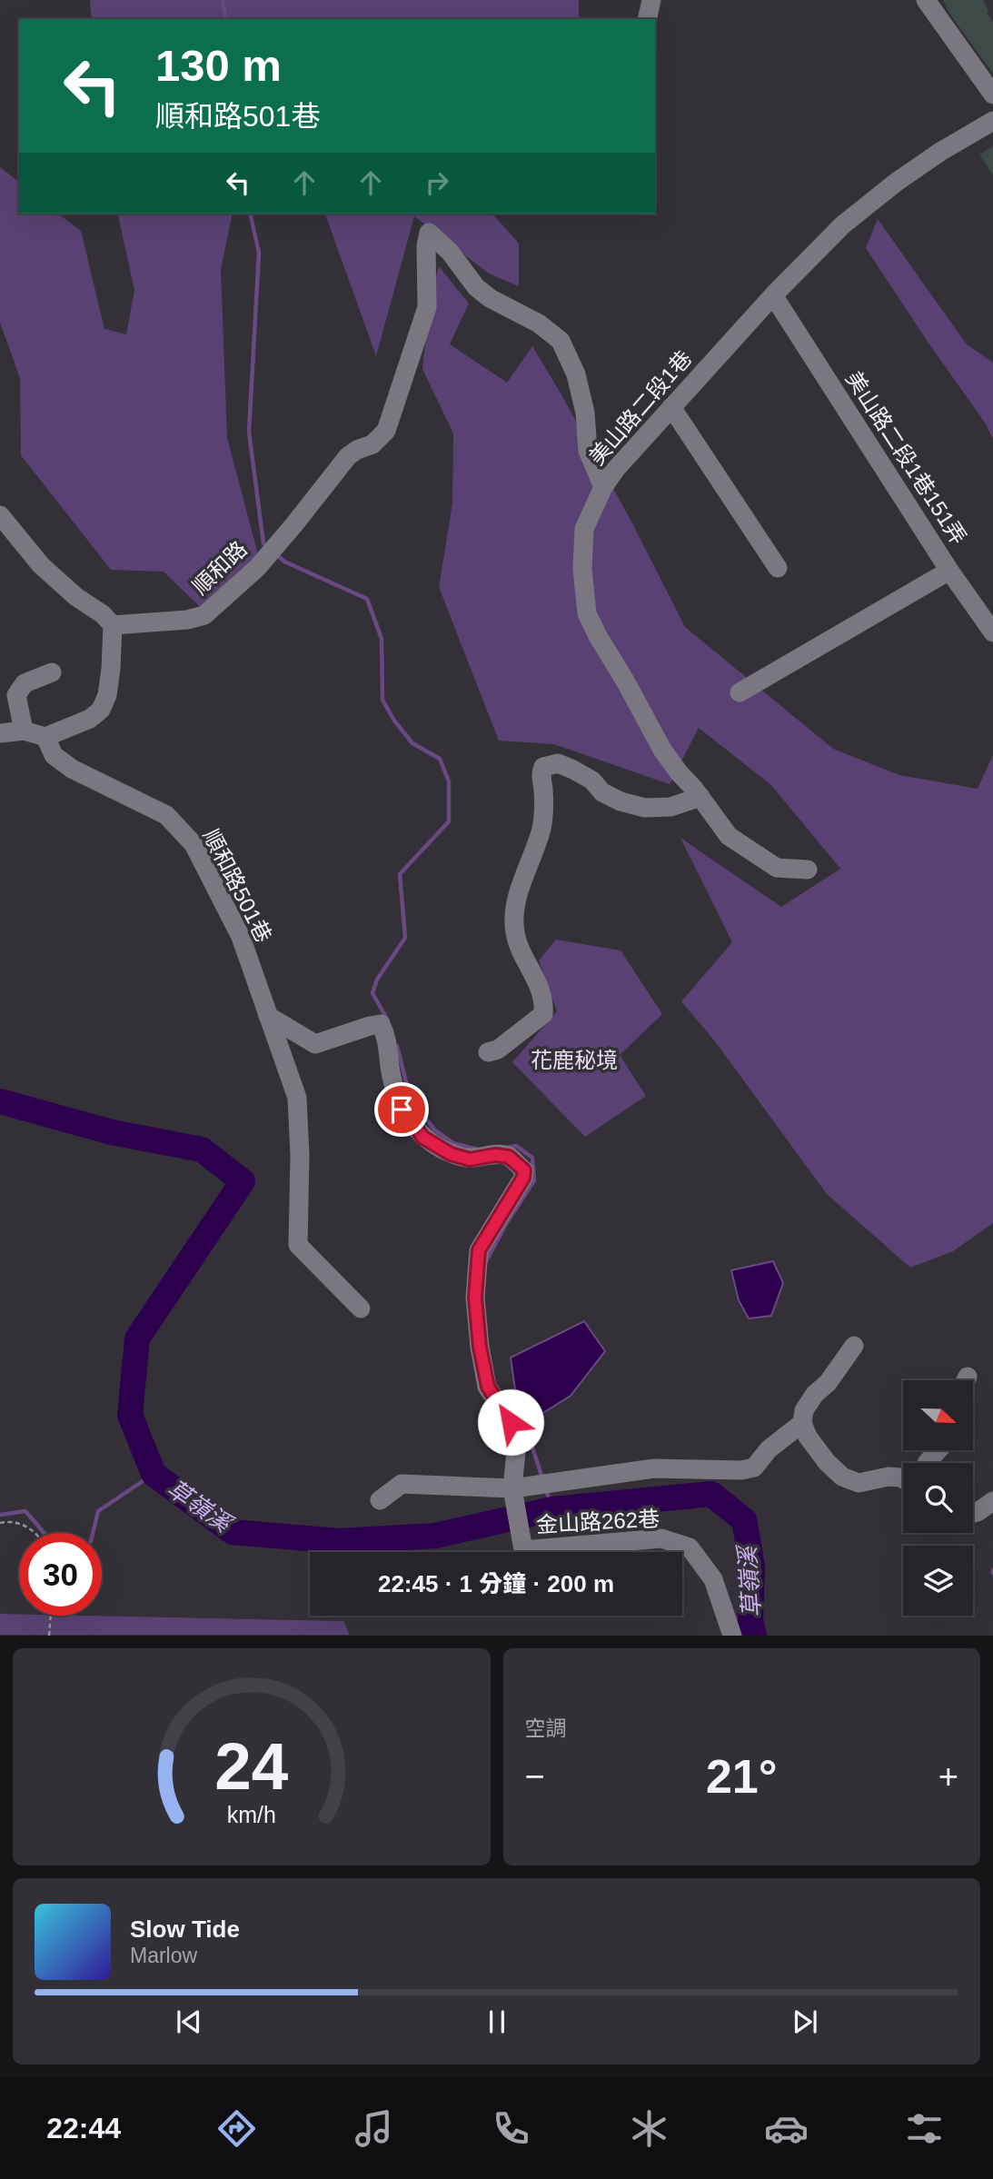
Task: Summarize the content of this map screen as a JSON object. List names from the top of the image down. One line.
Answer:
{"streets":{"street":["美山路二段1巷","美山路二段1巷151弄","順和路","順和路501巷","金山路262巷"]},"crossings":[["美山路二段1巷","美山路二段1巷151弄"],["美山路二段1巷","順和路"]],"water":["草嶺溪"],"parks":["花鹿秘境"],"north":"right","page":{"turn":["130 m","順和路501巷"],"limit":"30","trip":"22:45 · 1 分鐘 · 200 m","tile":"空調","heat":["−","21°","+"],"song":["Slow Tide","Marlow"],"tabs":"22:44","gauge":["24","km/h"]}}
